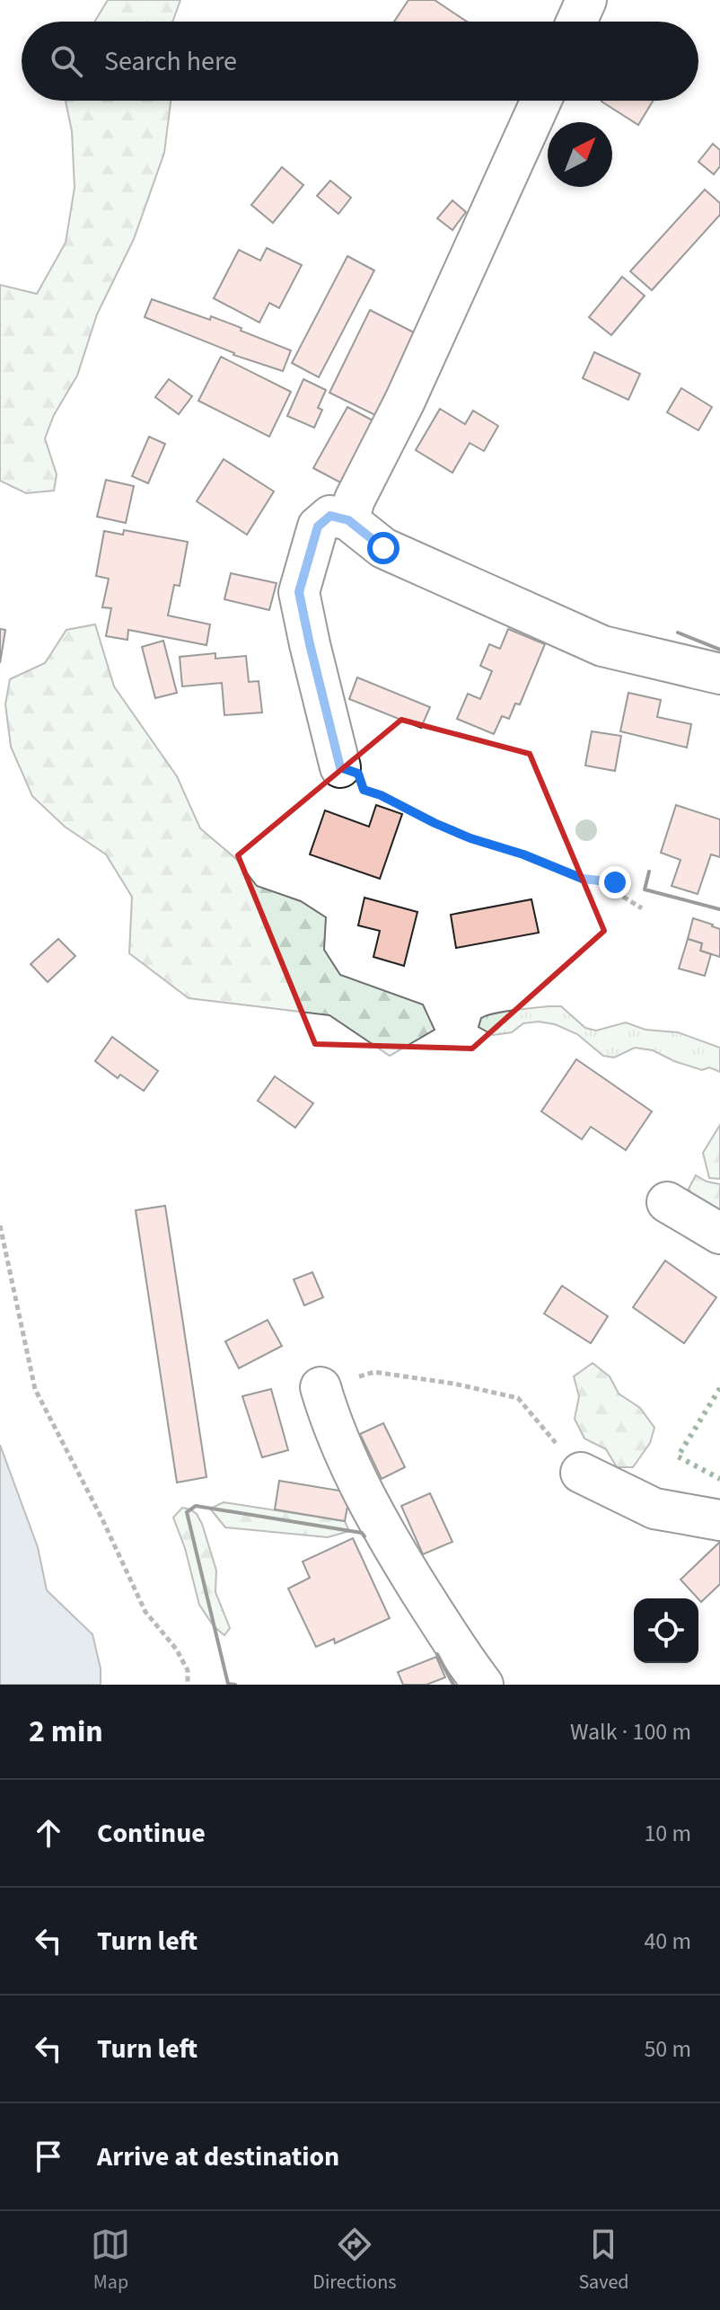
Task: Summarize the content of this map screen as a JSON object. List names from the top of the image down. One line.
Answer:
{"north":"top right","page":{"search":"Search here","heading":["2 min","Walk · 100 m"],"list":[["Continue","10 m"],["Turn left","40 m"],["Turn left","50 m"],"Arrive at destination"],"nav":["Map","Directions","Saved"]}}
